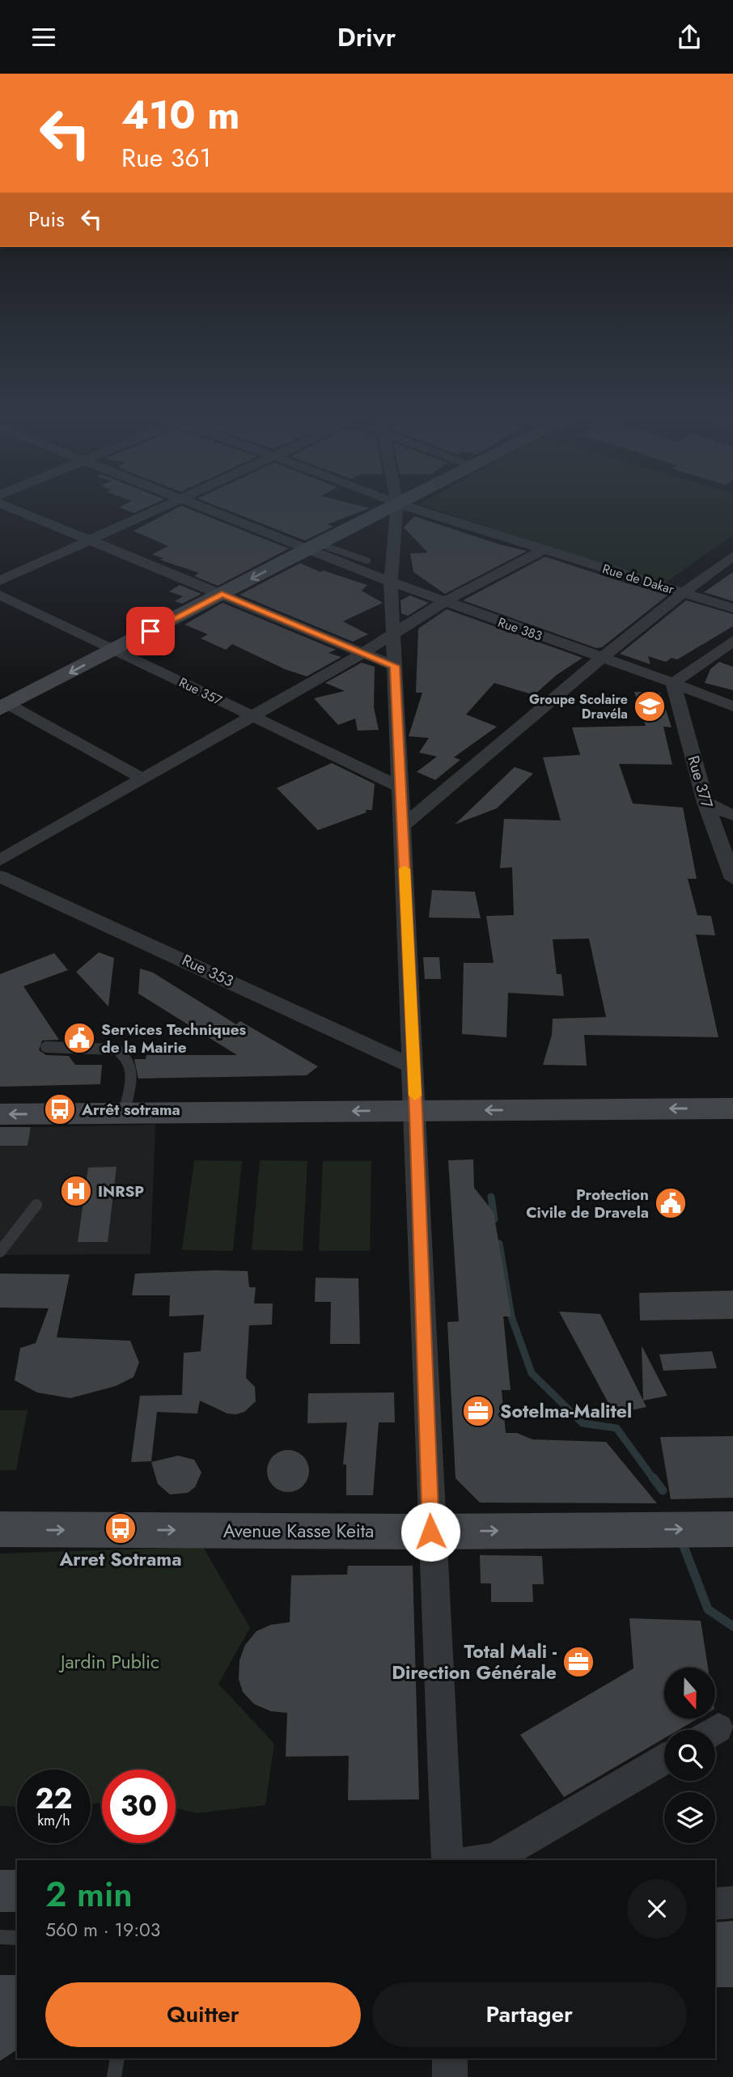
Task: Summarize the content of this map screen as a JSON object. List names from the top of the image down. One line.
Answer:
{"streets":{"main road":["Avenue Kasse Keita"],"street":["Rue de Dakar","Rue 383","Rue 357","Rue 377","Rue 353"]},"crossings":[["Rue 383","Rue 377"]],"one_way":["Avenue Kasse Keita"],"parks":["Jardin Public"],"places":{"school or university":["Groupe Scolaire Dravéla"],"public building":["Services Techniques de la Mairie","Protection Civile de Dravela"],"bus stop":["Arrêt sotrama","Arret Sotrama"],"hospital":["INRSP"],"office":["Sotelma-Malitel","Total Mali - Direction Générale"]},"north":"bottom","page":{"header":"Drivr","turn":["410 m","Rue 361"],"then":"Puis","speed":"22 km/h","limit":"30","heading":["2 min","560 m · 19:03"],"buttons":["Quitter","Partager"]}}
